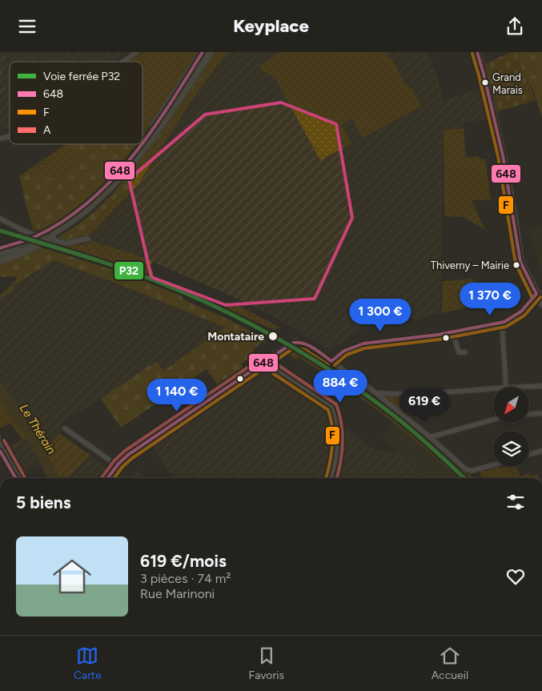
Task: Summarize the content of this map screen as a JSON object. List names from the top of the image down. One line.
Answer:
{"water":["Le Thérain"],"places":["Grand Marais","Thiverny – Mairie","Montataire"],"lines":["transit line 648","transit line F","rail line P32","transit line A"],"legend":["Voie ferrée P32","648","F","A"],"north":"bottom left","page":{"header":"Keyplace","price":["1 370 €","1 300 €","884 €","1 140 €","619 €"],"heading":"5 biens","list":[{"name":"619 €/mois","note":"3 pièces · 74 m² · Rue Marinoni"}],"tabs":["Carte","Favoris","Accueil"]}}
